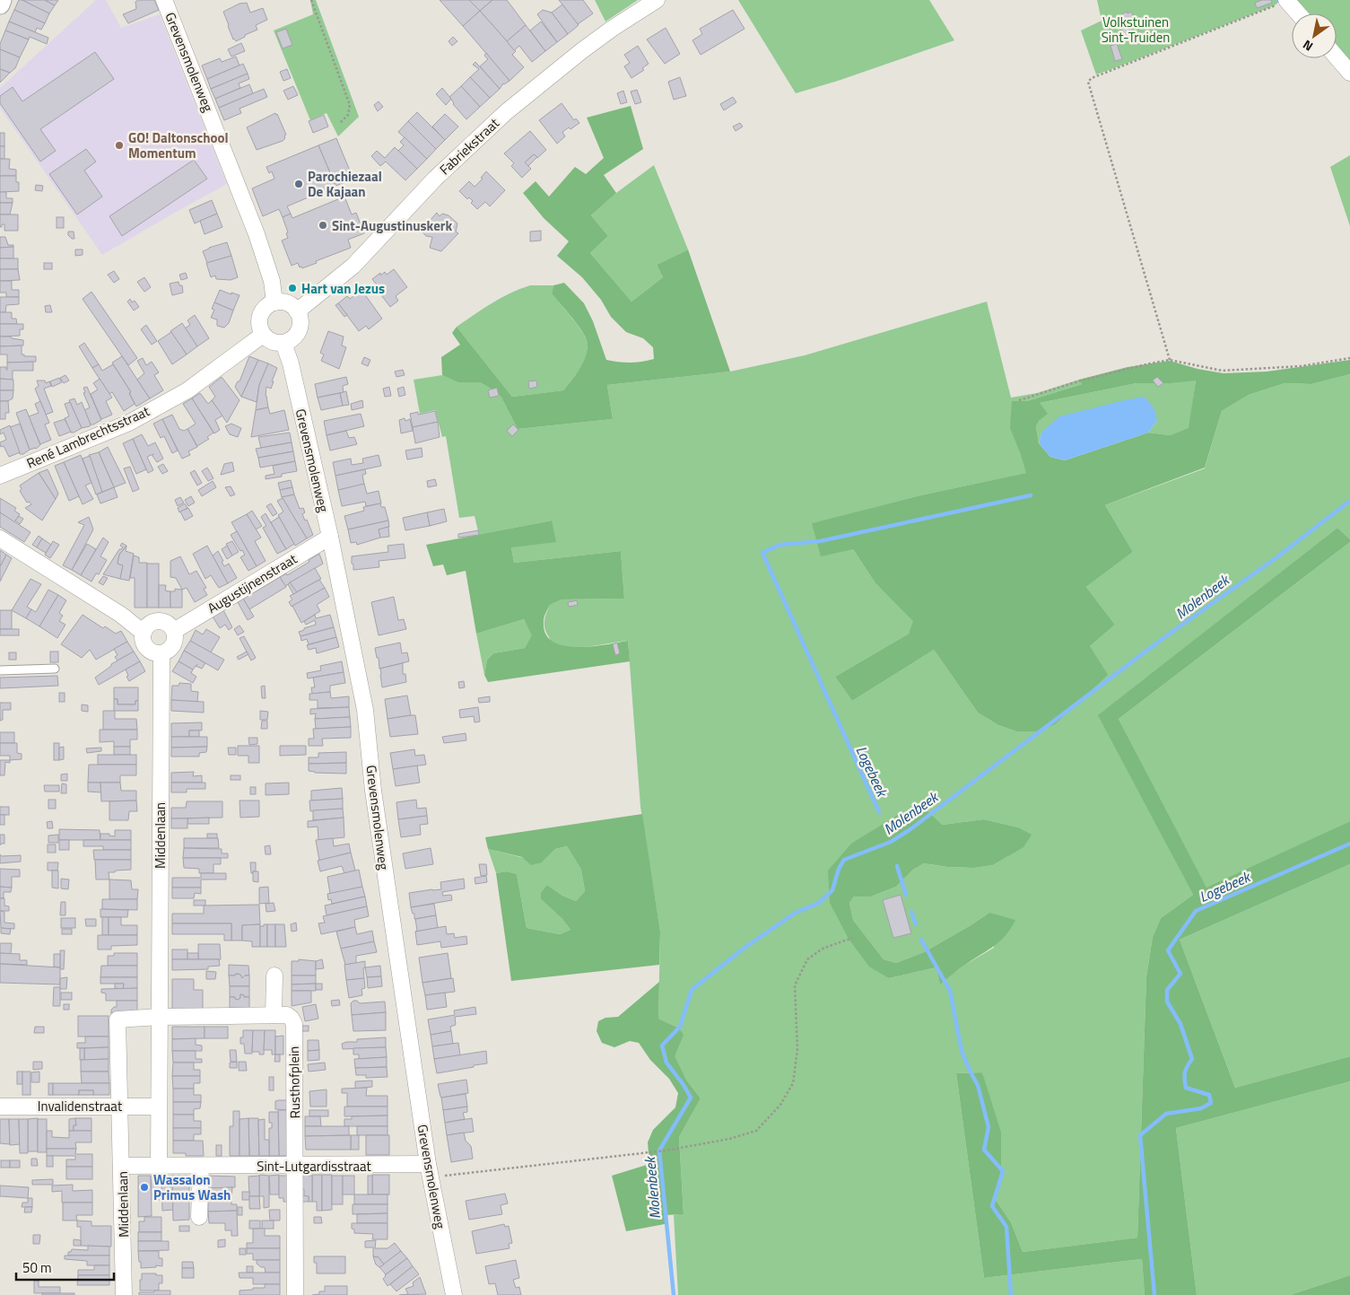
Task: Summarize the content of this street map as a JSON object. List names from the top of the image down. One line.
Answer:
{"streets":{"street":["Grevensmolenweg","Fabriekstraat","René Lambrechtsstraat","Augustijnenstraat","Middenlaan","Rusthofplein","Invalidenstraat","Sint-Lutgardisstraat"]},"crossings":[["Grevensmolenweg","Fabriekstraat"],["Grevensmolenweg","René Lambrechtsstraat"],["Grevensmolenweg","Augustijnenstraat"],["Grevensmolenweg","Sint-Lutgardisstraat"],["Fabriekstraat","René Lambrechtsstraat"],["Augustijnenstraat","Middenlaan"],["Middenlaan","Rusthofplein"],["Middenlaan","Invalidenstraat"],["Middenlaan","Sint-Lutgardisstraat"],["Rusthofplein","Sint-Lutgardisstraat"]],"water":["Molenbeek","Logebeek"],"parks":["Volkstuinen Sint-Truiden"],"places":["GO! Daltonschool Momentum","Parochiezaal De Kajaan","Sint-Augustinuskerk","Hart van Jezus","Wassalon Primus Wash"],"scale_bar":"50 m","north":"bottom left"}
